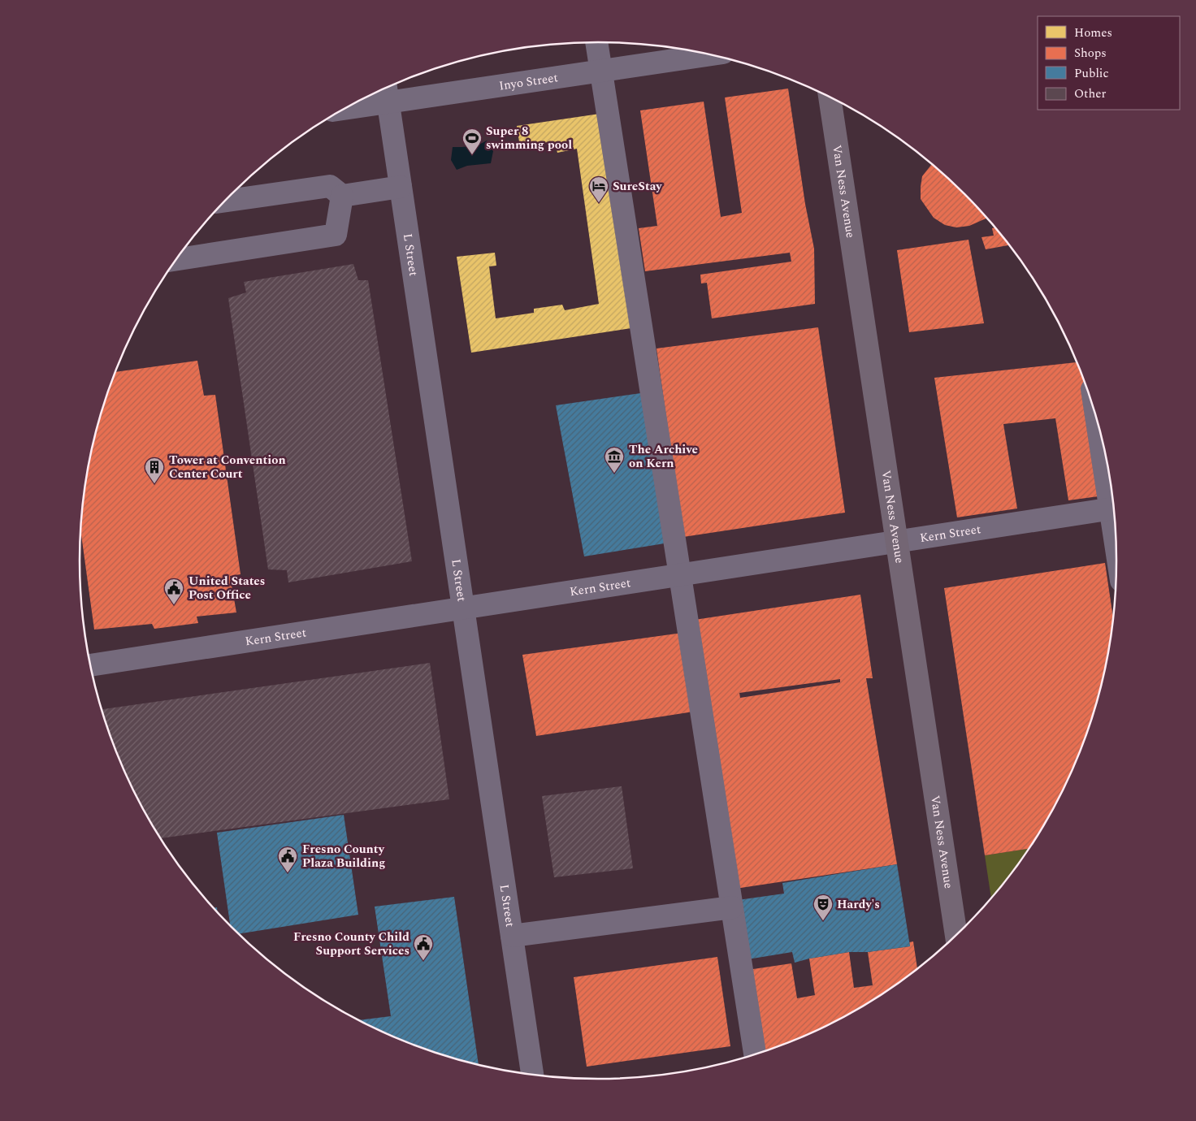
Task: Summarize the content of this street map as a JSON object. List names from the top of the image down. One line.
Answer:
{"streets":{"main road":["Van Ness Avenue"],"street":["Inyo Street","L Street","Kern Street"]},"crossings":[["Inyo Street","L Street"],["Van Ness Avenue","Kern Street"],["L Street","Kern Street"]],"places":{"sports":["Super 8 swimming pool"],"hotel":["SureStay"],"museum":["The Archive on Kern"],"building":["Tower at Convention Center Court"],"public building":["United States Post Office","Fresno County Plaza Building","Fresno County Child Support Services"],"theatre":["Hardy's"]},"legend":["Homes","Shops","Public","Other"]}
